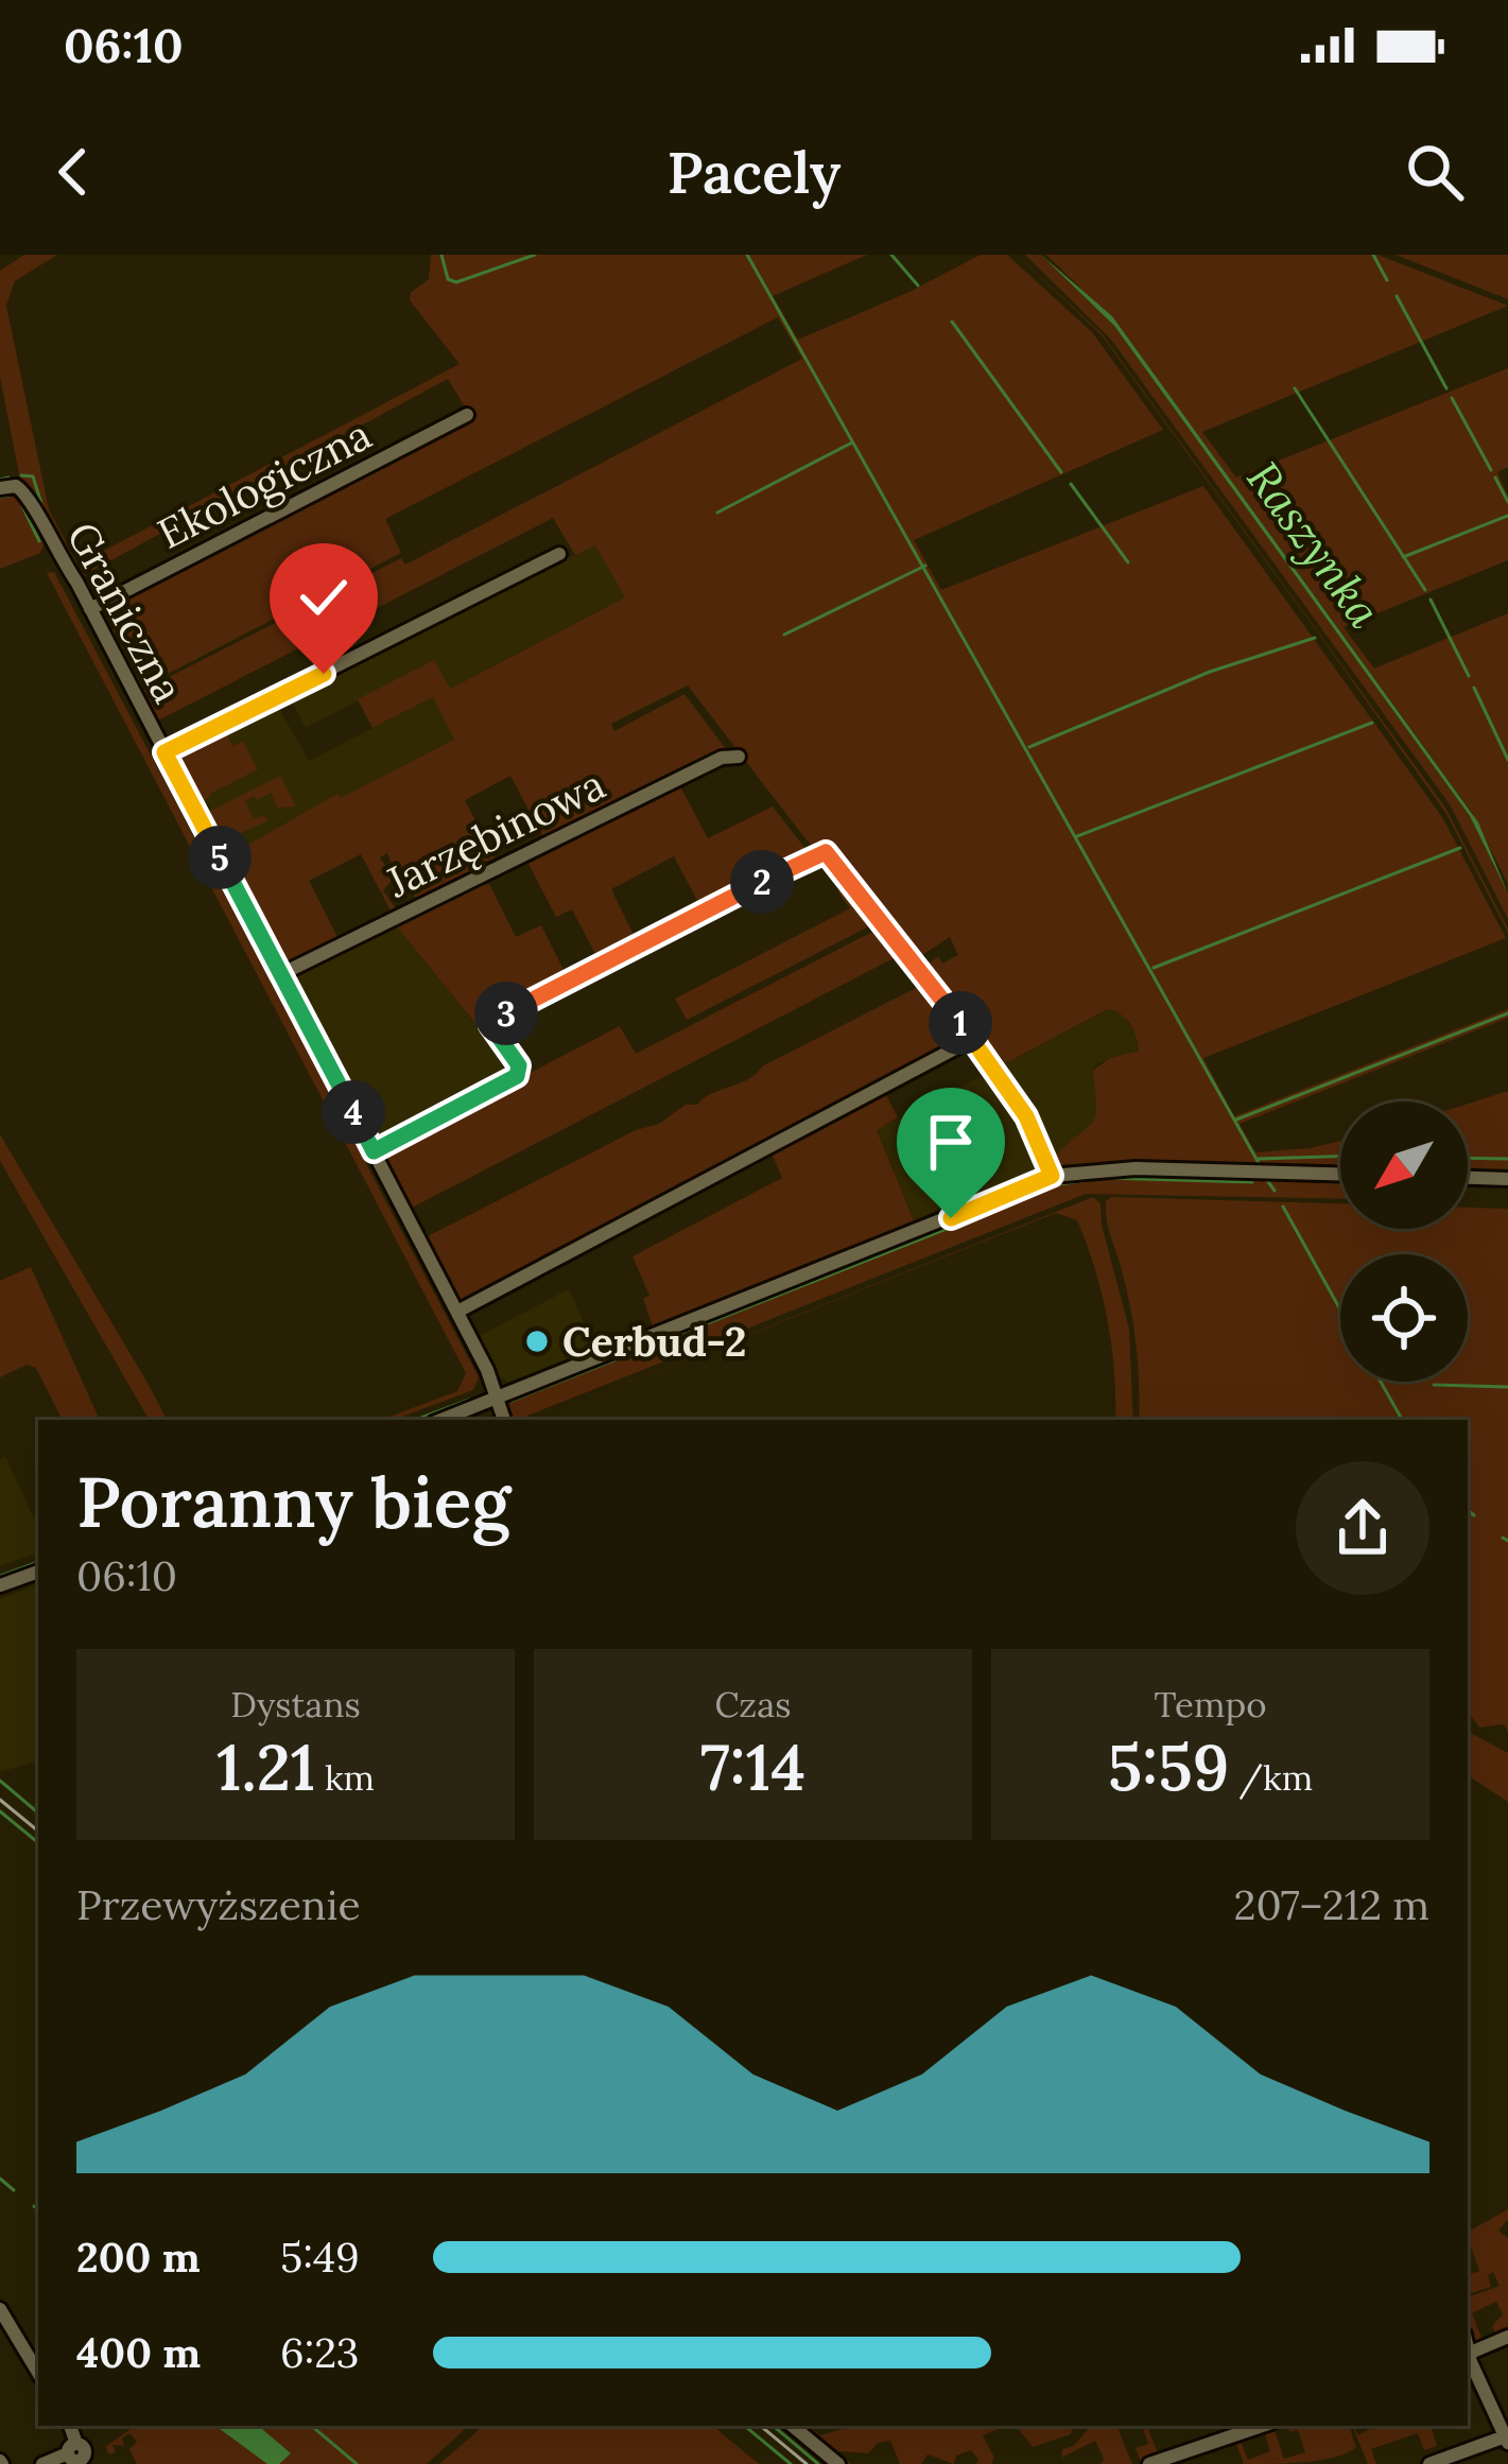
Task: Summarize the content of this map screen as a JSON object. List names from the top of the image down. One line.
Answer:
{"streets":{"street":["Ekologiczna","Graniczna","Jarzębinowa"]},"crossings":[["Ekologiczna","Graniczna"],["Graniczna","Jarzębinowa"]],"water":["Raszynka"],"places":["Cerbud-2"],"north":"bottom left","page":{"status":"06:10","header":"Pacely","pins":["5","2","3","1","4"],"heading":["Poranny bieg","06:10"],"stats":[["Dystans","1.21 km"],["Czas","7:14"],["Tempo","5:59 /km"]],"chart":["Przewyższenie","207–212 m"],"list":[{"name":"200 m","note":"5:49"},{"name":"400 m","note":"6:23"}]}}
